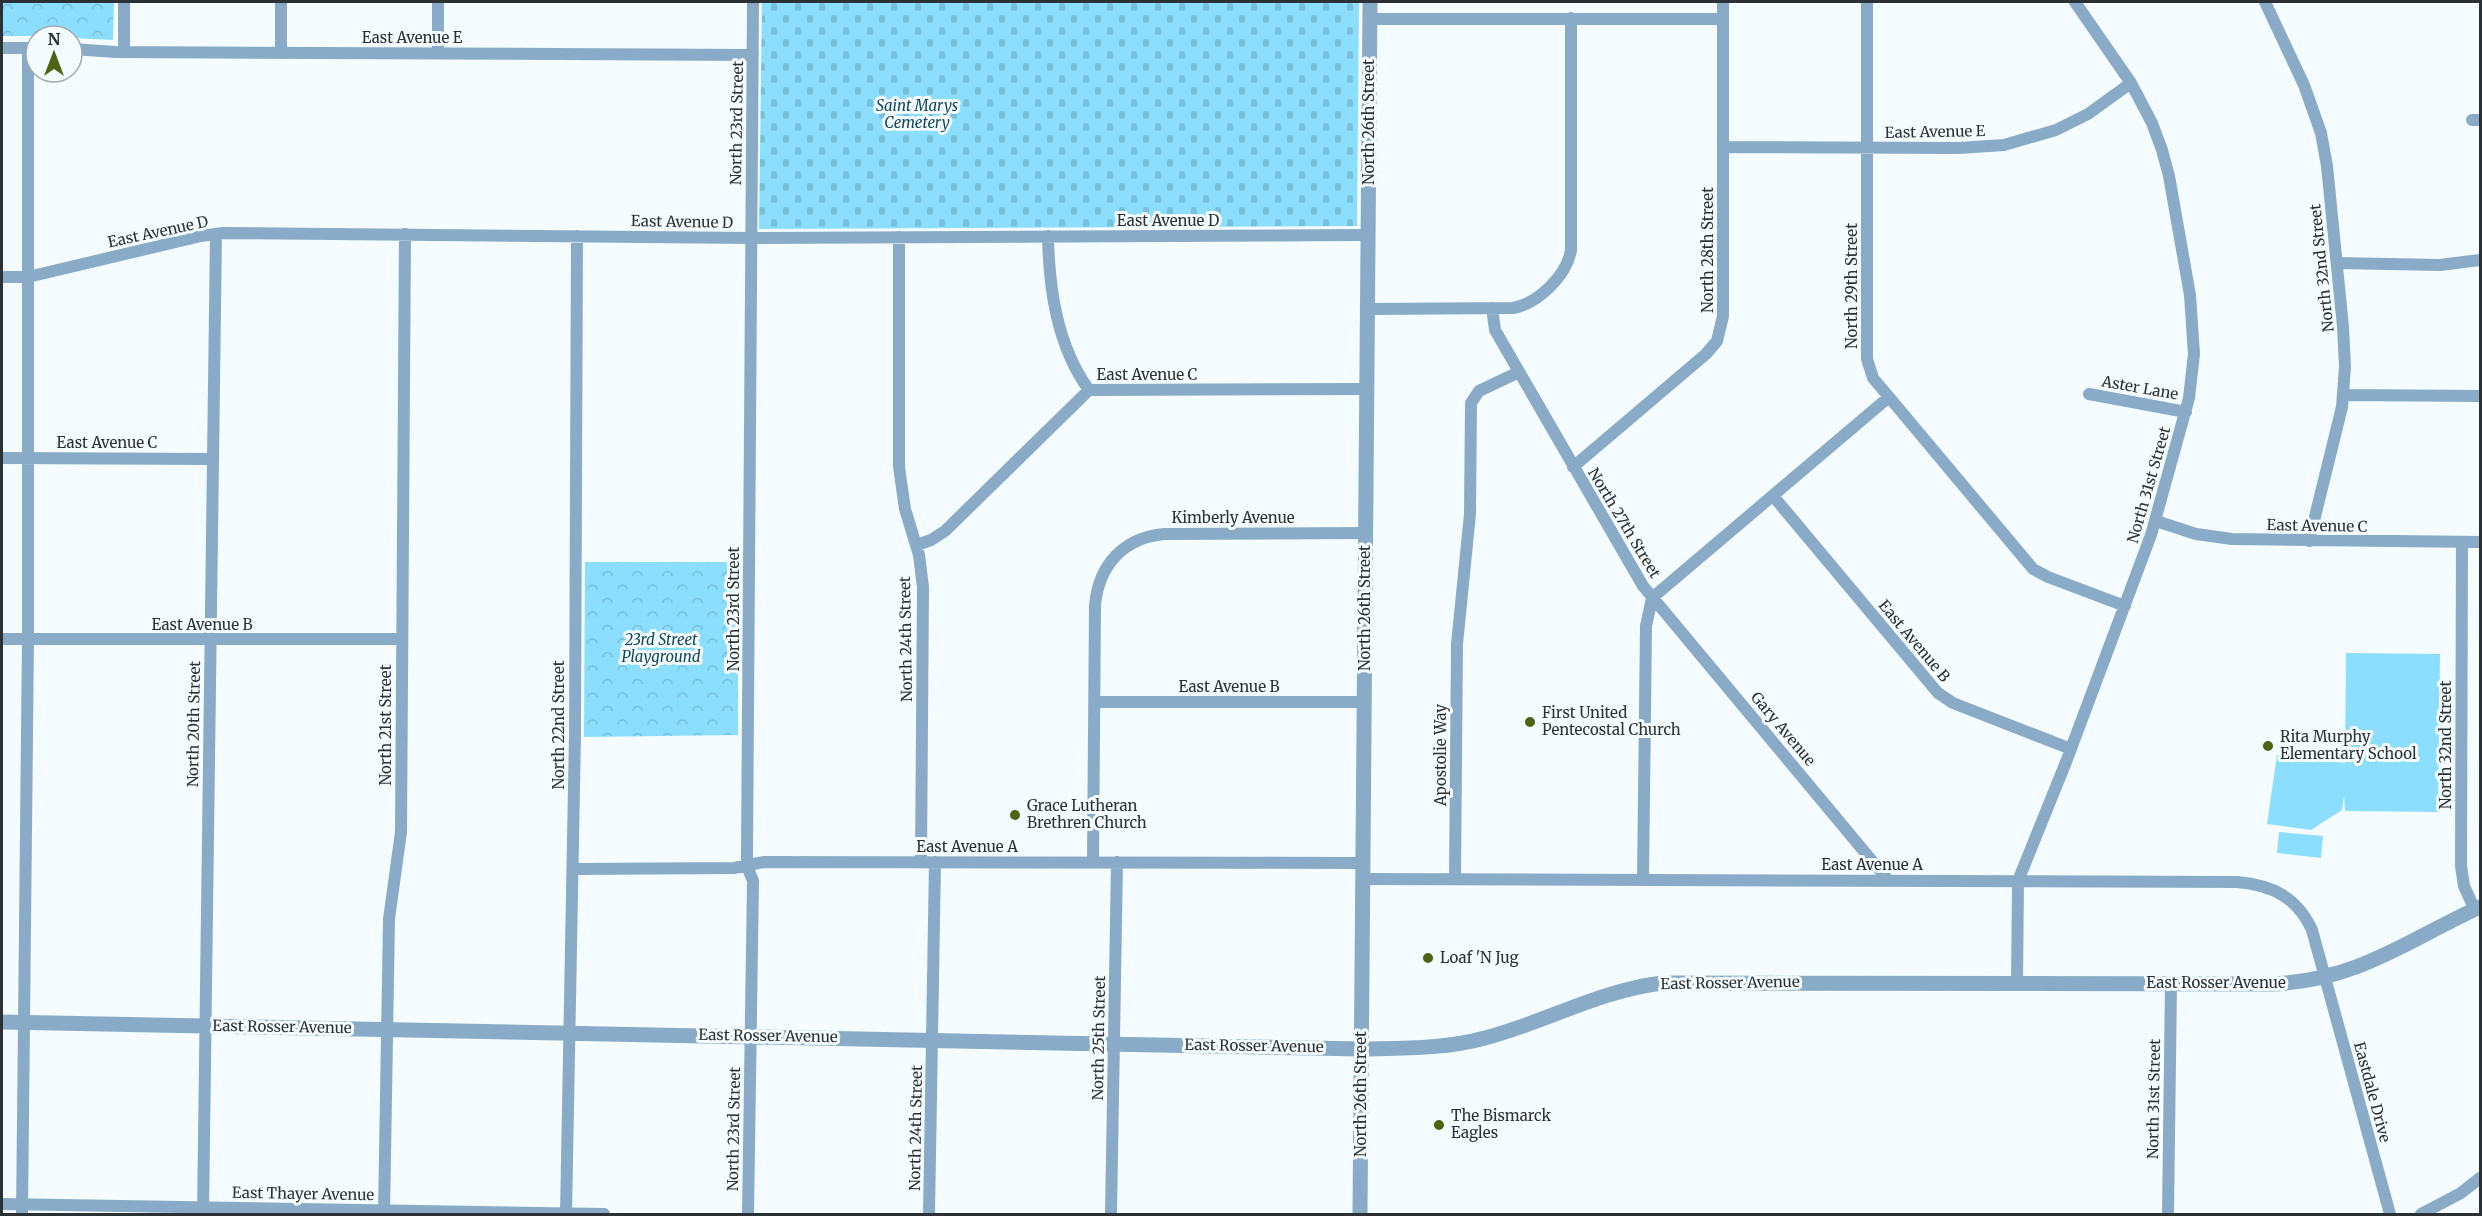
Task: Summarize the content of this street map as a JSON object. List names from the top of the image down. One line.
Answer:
{"streets":{"street":["East Avenue E","North 26th Street","North 23rd Street","East Avenue D","North 28th Street","North 32nd Street","North 29th Street","East Avenue C","Aster Lane","North 31st Street","Kimberly Avenue","North 27th Street","East Avenue B","North 24th Street","North 20th Street","North 21st Street","North 22nd Street","Gary Avenue","Apostolie Way","East Avenue A","East Rosser Avenue","North 25th Street","Eastdale Drive","East Thayer Avenue"]},"crossings":[["East Avenue E","North 23rd Street"],["East Avenue E","North 28th Street"],["East Avenue E","North 29th Street"],["East Avenue E","North 31st Street"],["North 26th Street","East Avenue D"],["North 26th Street","East Avenue C"],["North 26th Street","Kimberly Avenue"],["North 26th Street","East Avenue B"],["North 26th Street","East Avenue A"],["North 26th Street","East Rosser Avenue"],["North 23rd Street","East Avenue D"],["North 23rd Street","East Avenue A"],["North 23rd Street","East Rosser Avenue"],["East Avenue D","North 24th Street"],["East Avenue D","North 20th Street"],["East Avenue D","North 21st Street"],["East Avenue D","North 22nd Street"],["North 28th Street","North 27th Street"],["North 32nd Street","East Avenue C"],["North 32nd Street","East Rosser Avenue"],["East Avenue C","North 31st Street"],["East Avenue C","North 24th Street"],["East Avenue C","North 20th Street"],["Aster Lane","North 31st Street"],["North 31st Street","East Avenue B"],["North 31st Street","East Avenue A"],["North 31st Street","East Rosser Avenue"],["Kimberly Avenue","East Avenue B"],["North 27th Street","Gary Avenue"],["North 27th Street","Apostolie Way"],["North 27th Street","East Avenue A"],["East Avenue B","North 20th Street"],["East Avenue B","North 21st Street"],["North 24th Street","East Avenue A"],["North 24th Street","East Rosser Avenue"],["North 20th Street","East Rosser Avenue"],["North 20th Street","East Thayer Avenue"],["North 21st Street","East Rosser Avenue"],["North 21st Street","East Thayer Avenue"],["North 22nd Street","East Avenue A"],["North 22nd Street","East Rosser Avenue"],["North 22nd Street","East Thayer Avenue"],["Gary Avenue","East Avenue A"],["Apostolie Way","East Avenue A"],["East Avenue A","East Rosser Avenue"],["East Avenue A","North 25th Street"],["East Avenue A","Eastdale Drive"],["East Rosser Avenue","North 25th Street"],["East Rosser Avenue","Eastdale Drive"]],"parks":["Saint Marys Cemetery","23rd Street Playground"],"places":["First United Pentecostal Church","Rita Murphy Elementary School","Grace Lutheran Brethren Church","Loaf 'N Jug","The Bismarck Eagles"],"north":"top"}
